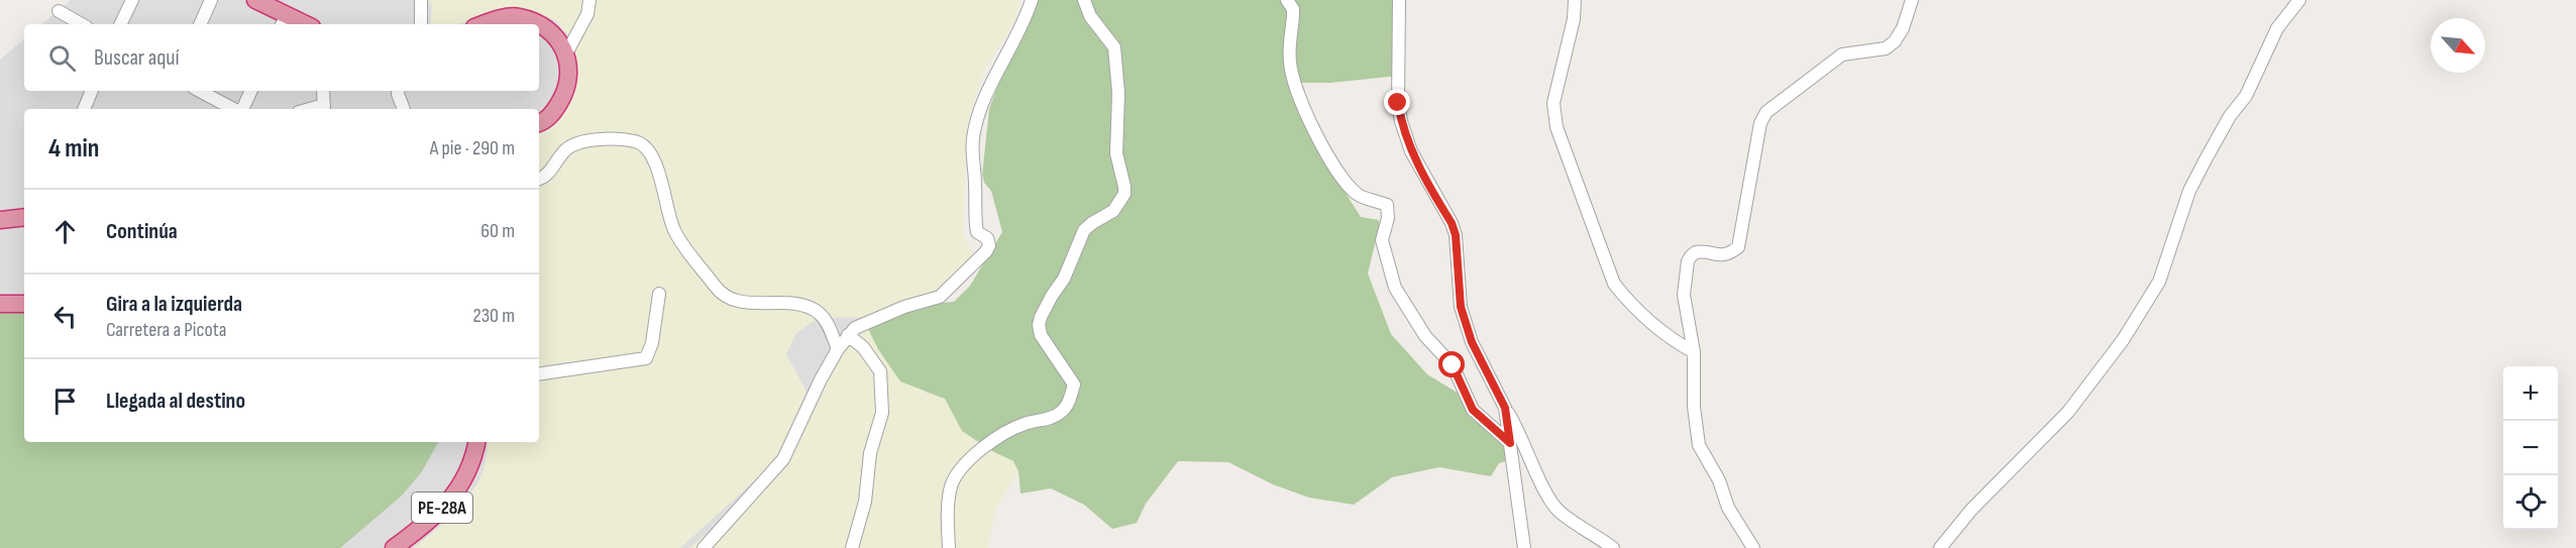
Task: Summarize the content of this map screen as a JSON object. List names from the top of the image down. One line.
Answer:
{"streets":{"highway":["PE-28A"]},"north":"bottom right","page":{"search":"Buscar aquí","heading":["4 min","A pie · 290 m"],"list":[["Continúa","60 m"],["Gira a la izquierda","Carretera a Picota","230 m"],"Llegada al destino"],"map_buttons":["+","−"]}}
